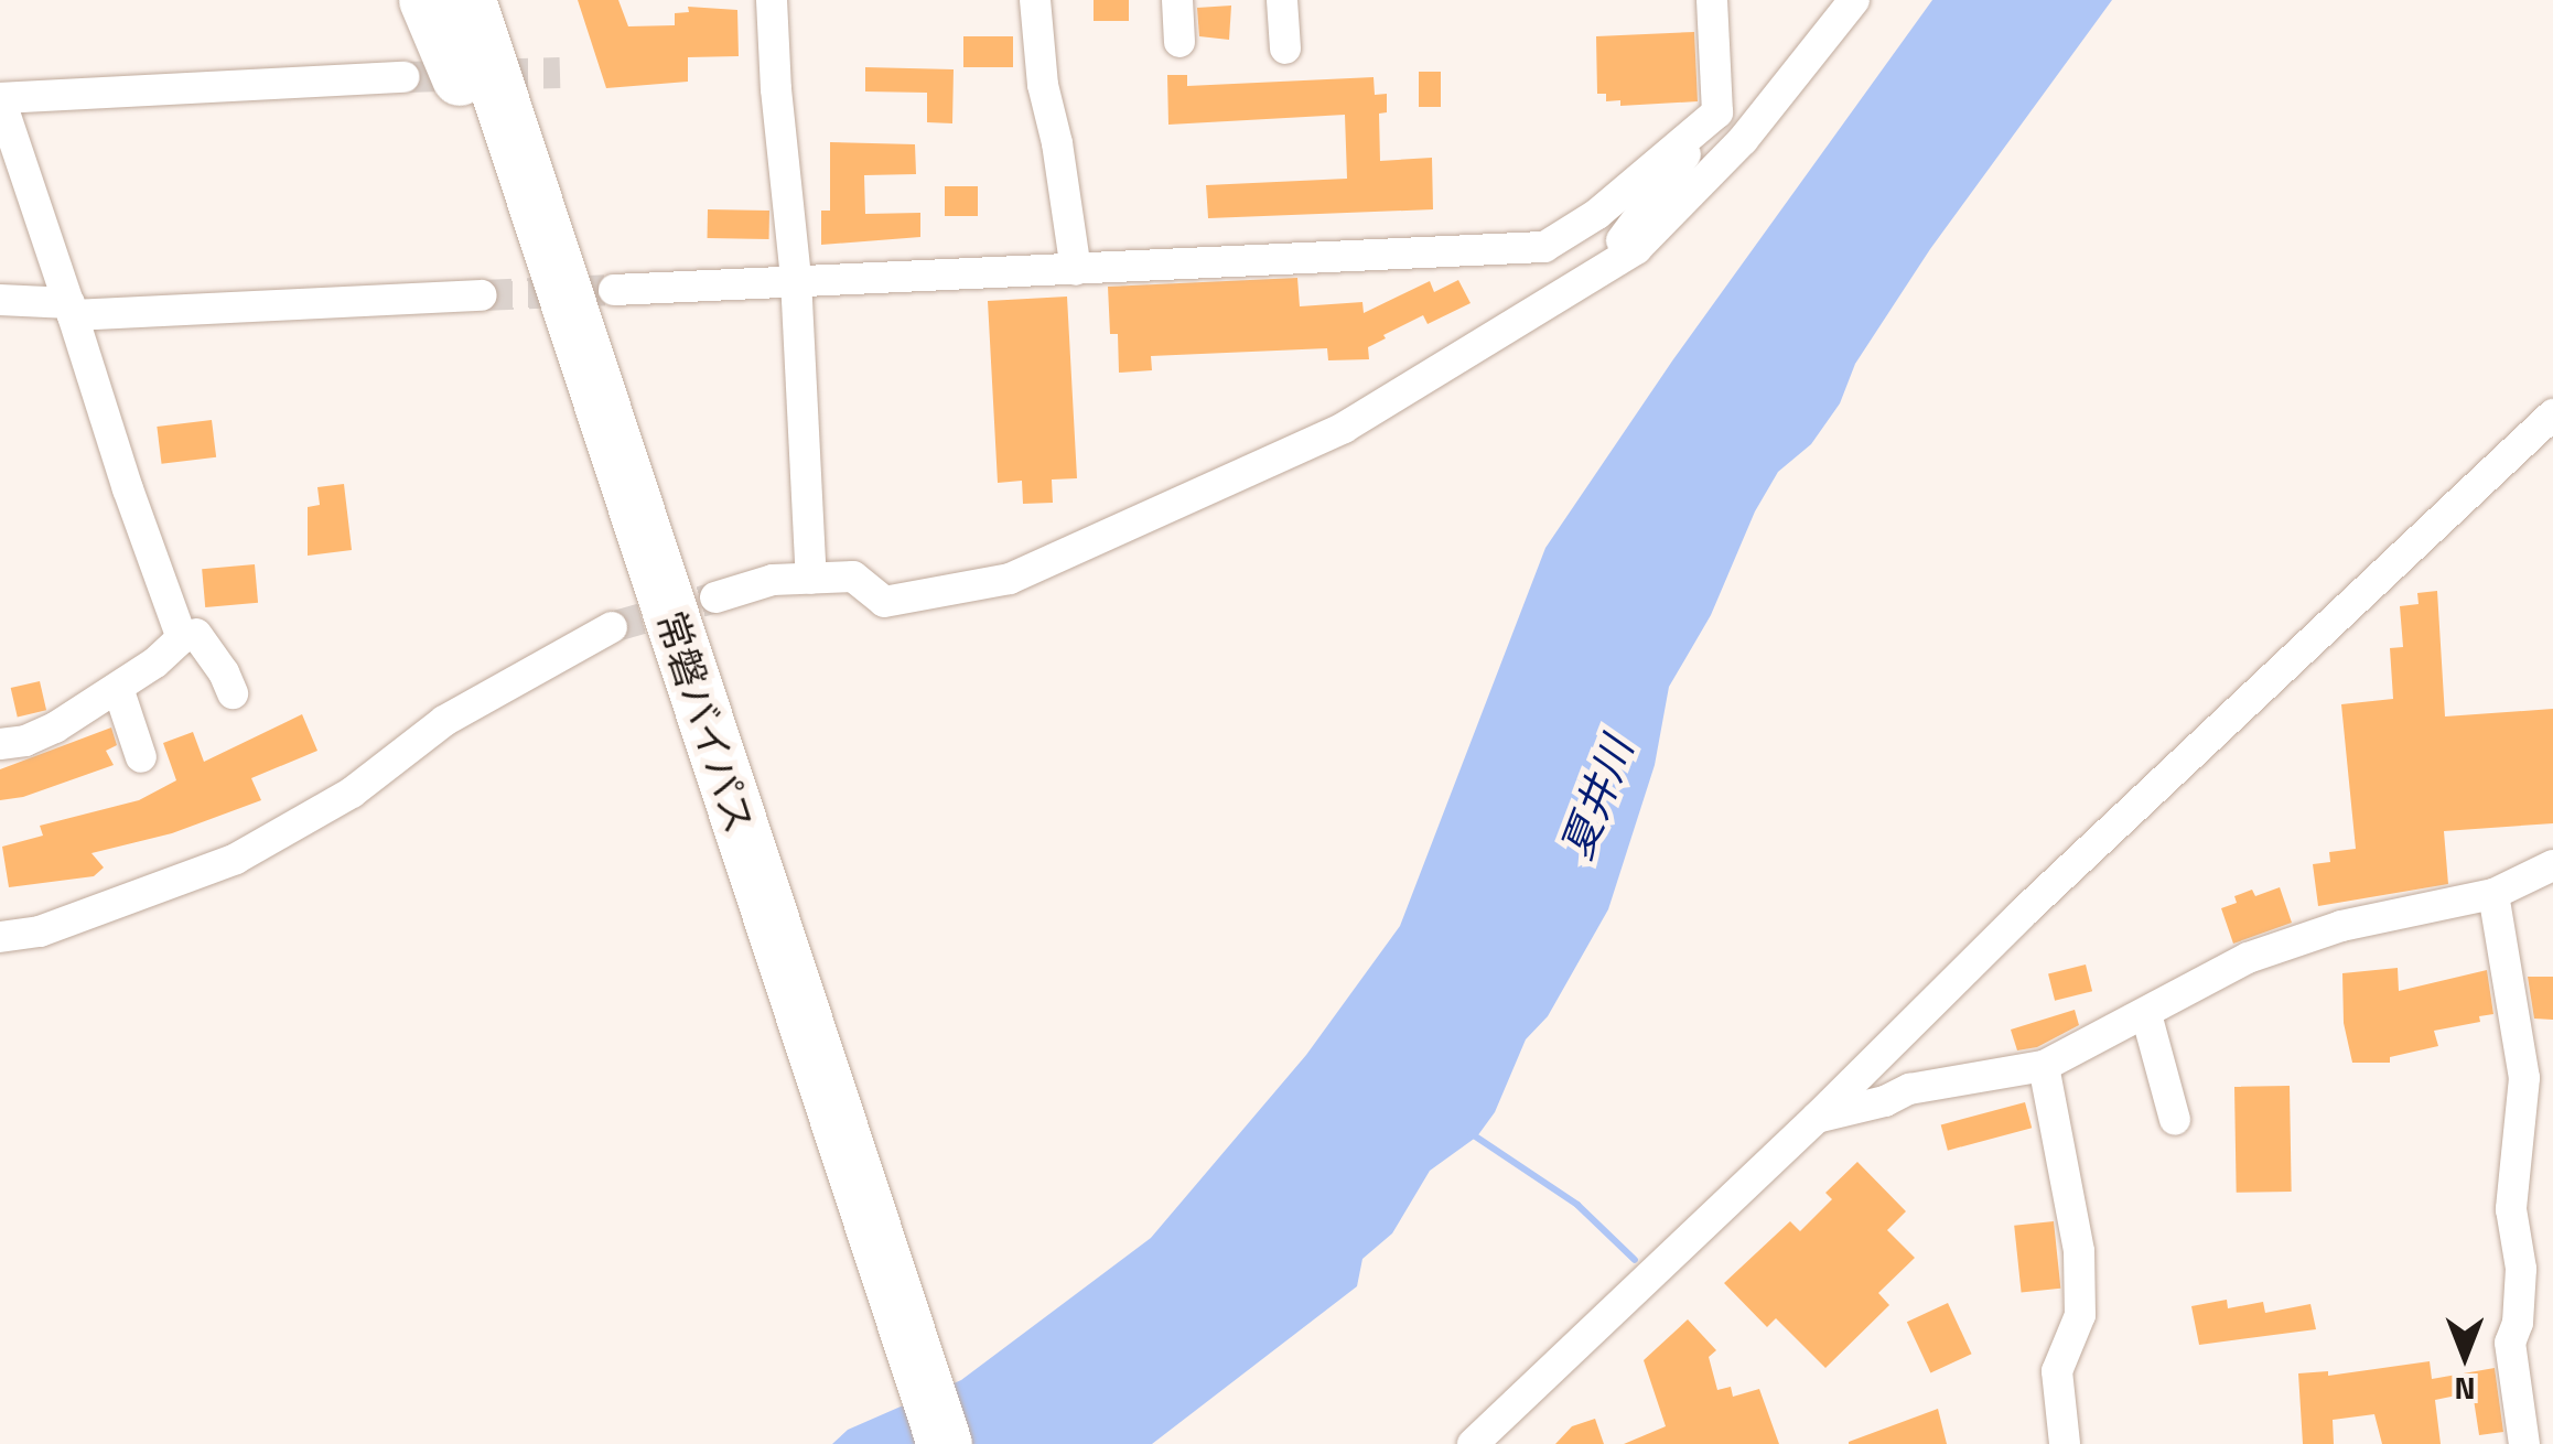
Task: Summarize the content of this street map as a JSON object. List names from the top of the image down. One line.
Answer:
{"streets":{"highway":["常磐バイパス"]},"water":["夏井川"],"north":"bottom"}
